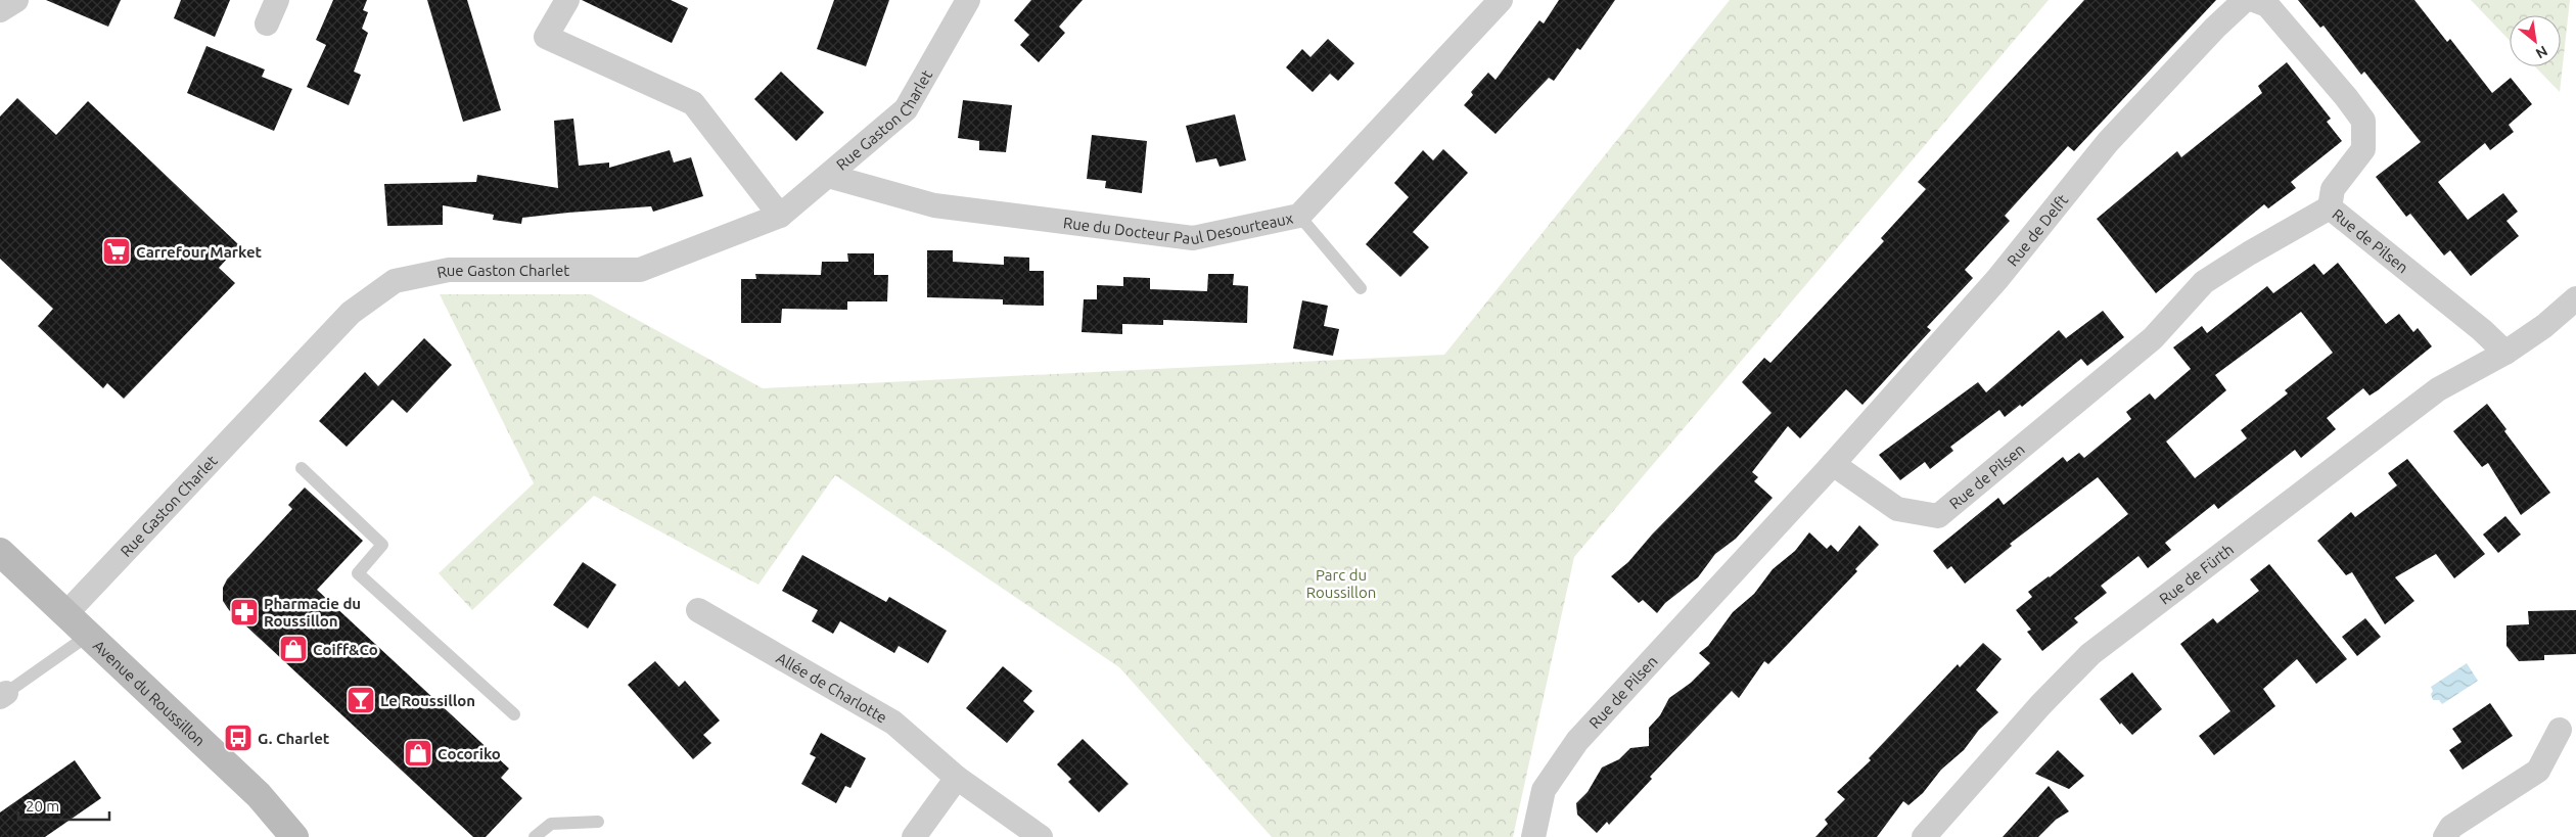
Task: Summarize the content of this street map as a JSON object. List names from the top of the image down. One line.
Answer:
{"streets":{"street":["Rue Gaston Charlet","Rue du Docteur Paul Desourteaux","Rue de Delft","Rue de Pilsen","Rue de Fürth","Allée de Charlotte","Avenue du Roussillon"]},"crossings":[["Rue Gaston Charlet","Rue du Docteur Paul Desourteaux"],["Rue Gaston Charlet","Avenue du Roussillon"],["Rue de Delft","Rue de Pilsen"],["Rue de Pilsen","Rue de Fürth"]],"parks":["Parc du Roussillon"],"places":{"supermarket":["Carrefour Market"],"pharmacy":["Pharmacie du Roussillon"],"shop":["Coiff&Co","Cocoriko"],"bar":["Le Roussillon"],"bus stop":["G. Charlet"]},"scale_bar":"20 m","north":"bottom right"}
